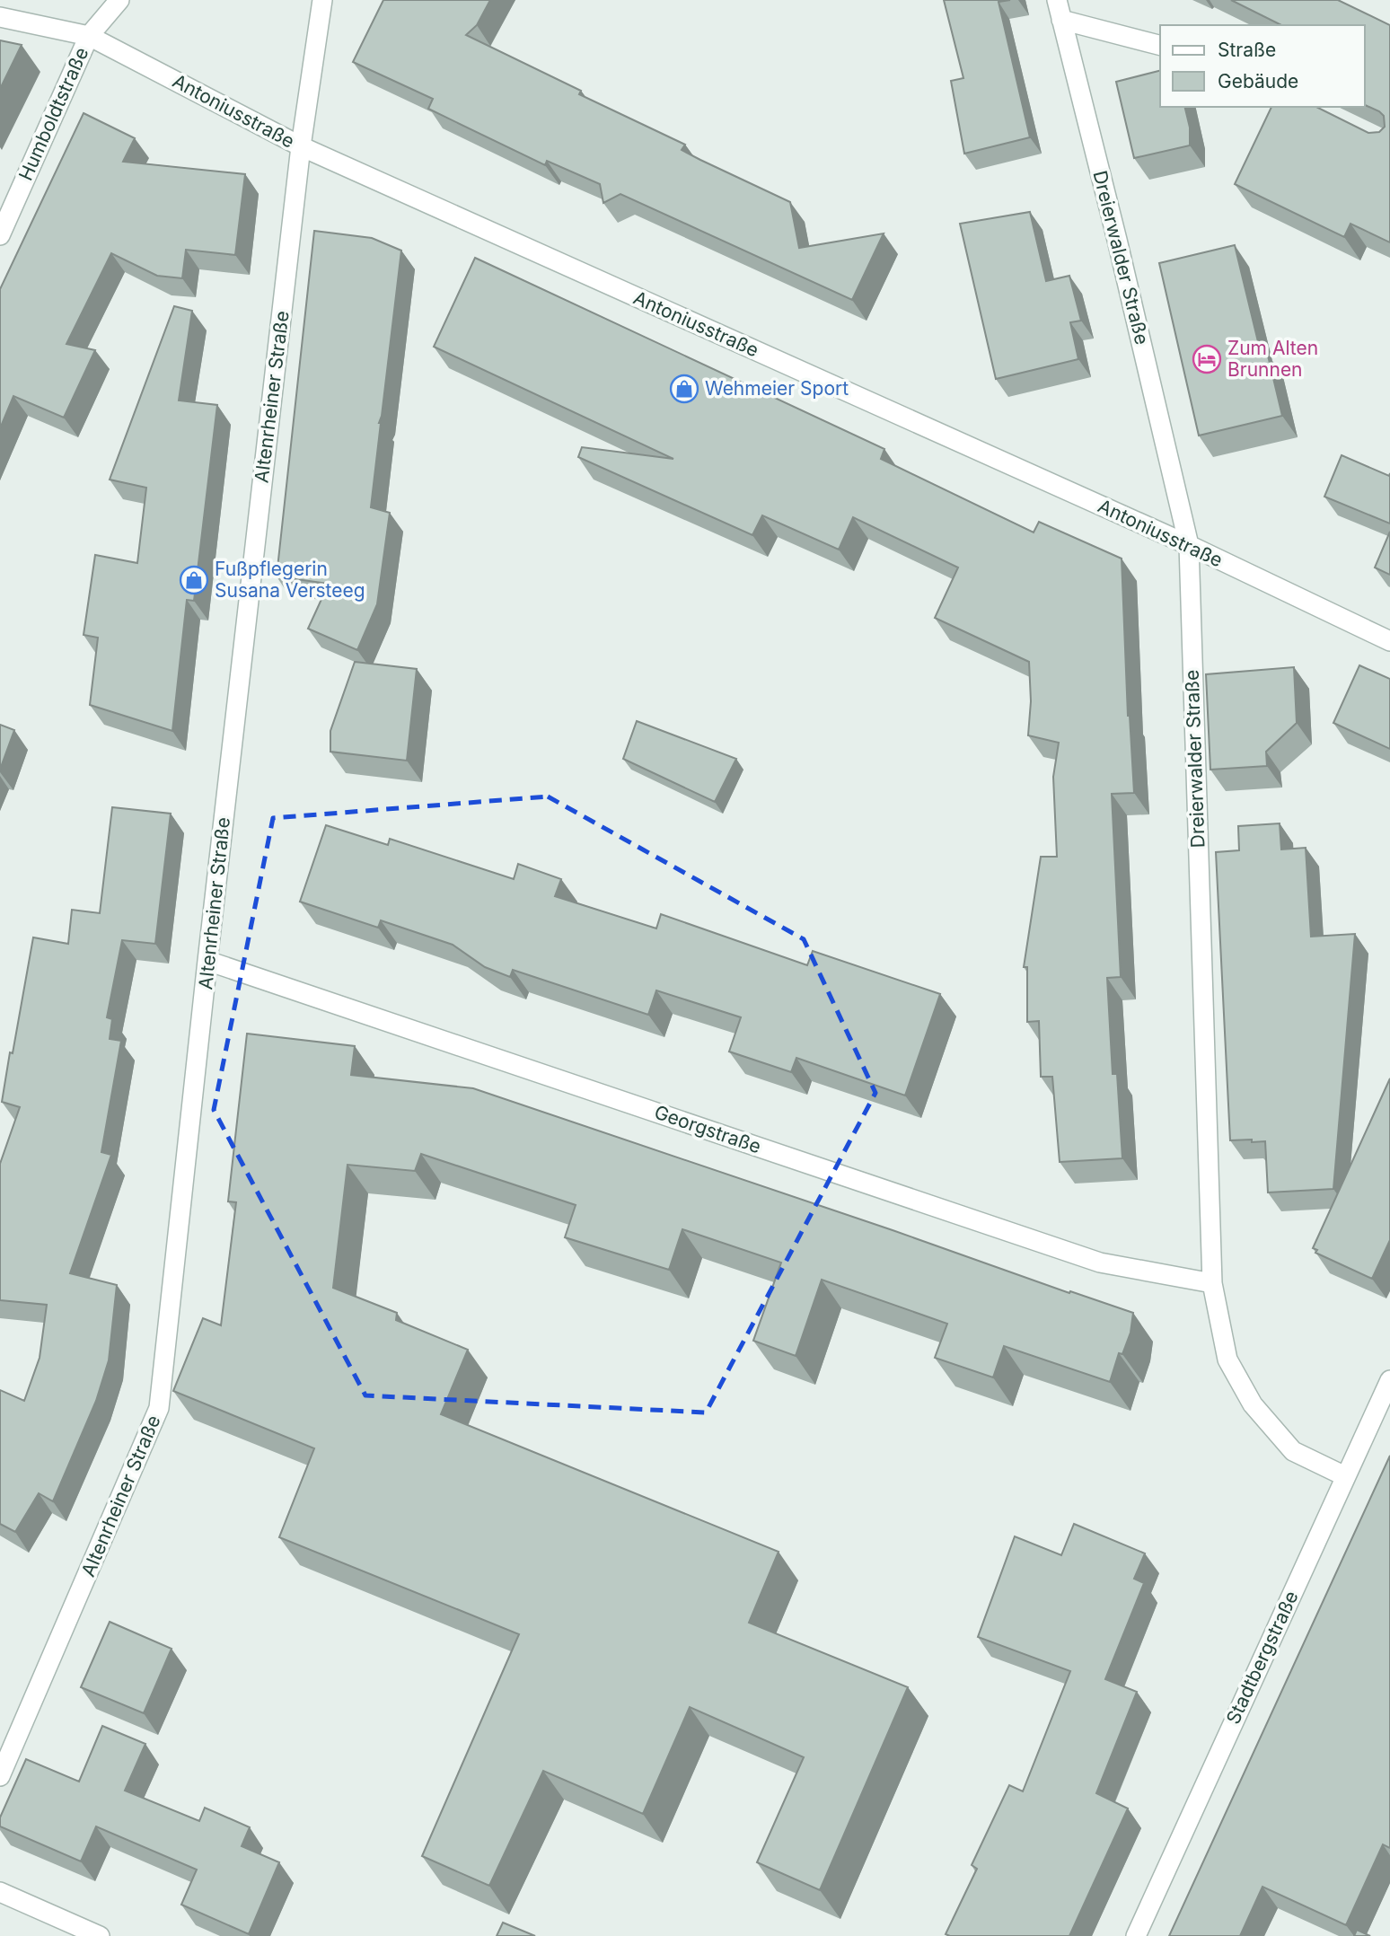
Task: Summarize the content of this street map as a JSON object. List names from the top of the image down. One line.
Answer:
{"streets":{"street":["Antoniusstraße","Humboldtstraße","Dreierwalder Straße","Altenrheiner Straße","Georgstraße","Stadtbergstraße"]},"crossings":[["Antoniusstraße","Humboldtstraße"],["Antoniusstraße","Dreierwalder Straße"],["Antoniusstraße","Altenrheiner Straße"],["Dreierwalder Straße","Georgstraße"],["Dreierwalder Straße","Stadtbergstraße"],["Altenrheiner Straße","Georgstraße"]],"places":{"hotel":["Zum Alten Brunnen"],"shop":["Wehmeier Sport","Fußpflegerin Susana Versteeg"]},"legend":["Straße","Gebäude"]}
